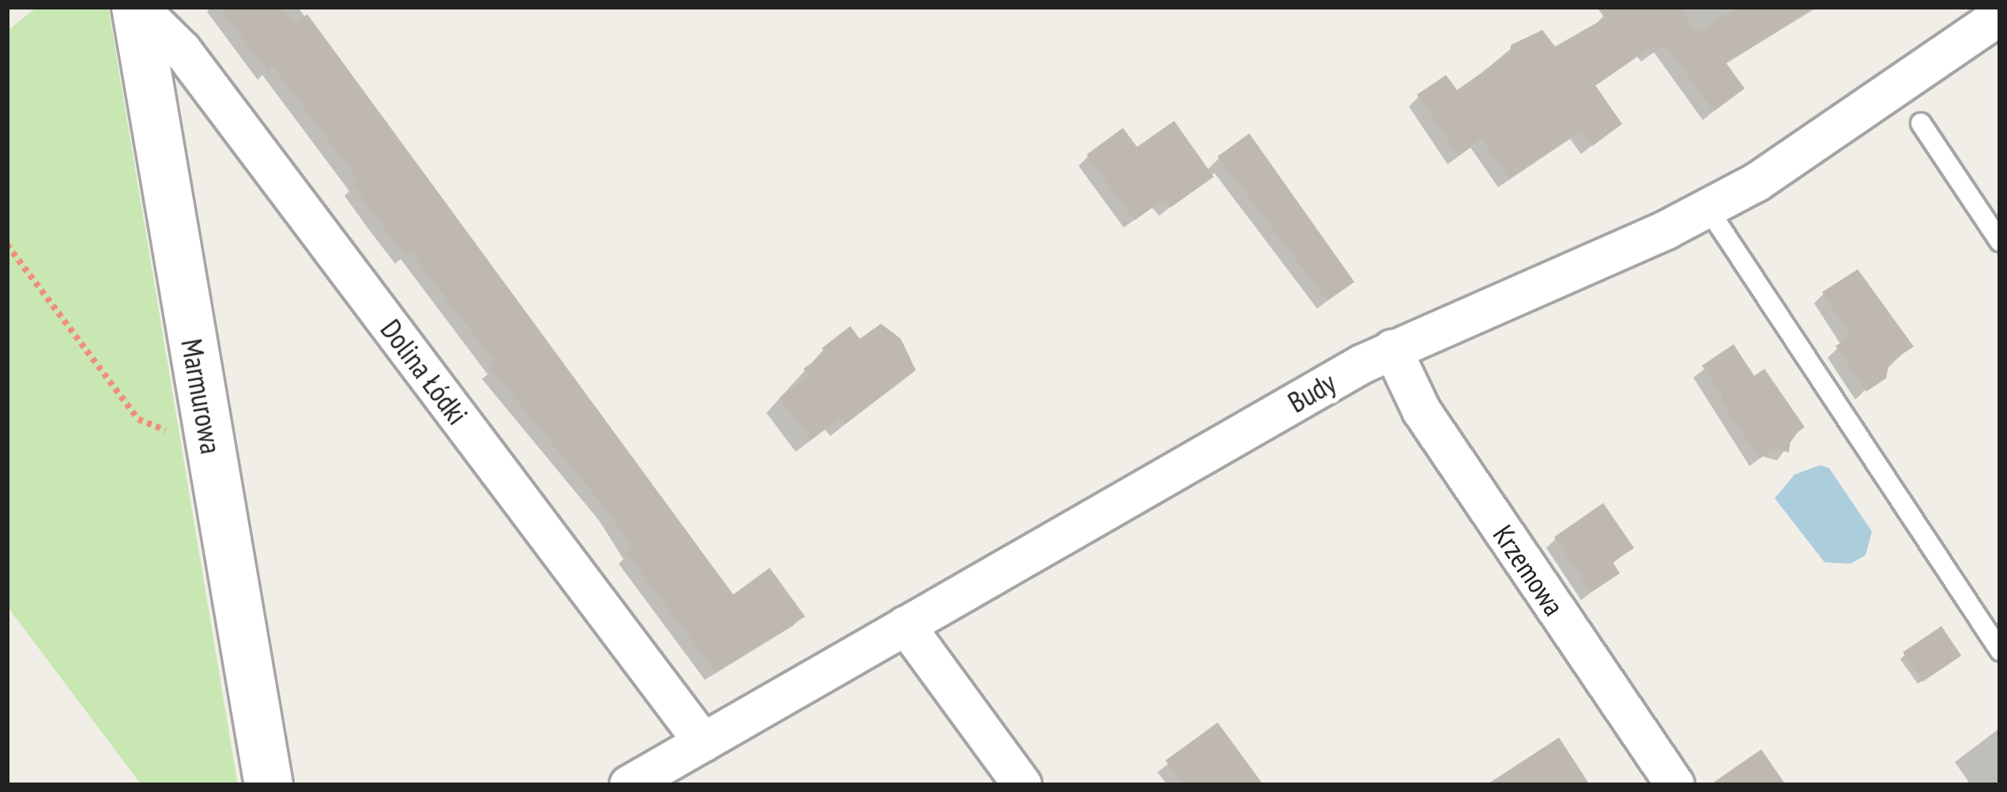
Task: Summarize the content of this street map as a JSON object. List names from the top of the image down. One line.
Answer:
{"streets":{"street":["Dolina Łódki","Budy","Marmurowa","Krzemowa"]},"crossings":[["Dolina Łódki","Budy"],["Dolina Łódki","Marmurowa"],["Budy","Krzemowa"]]}
